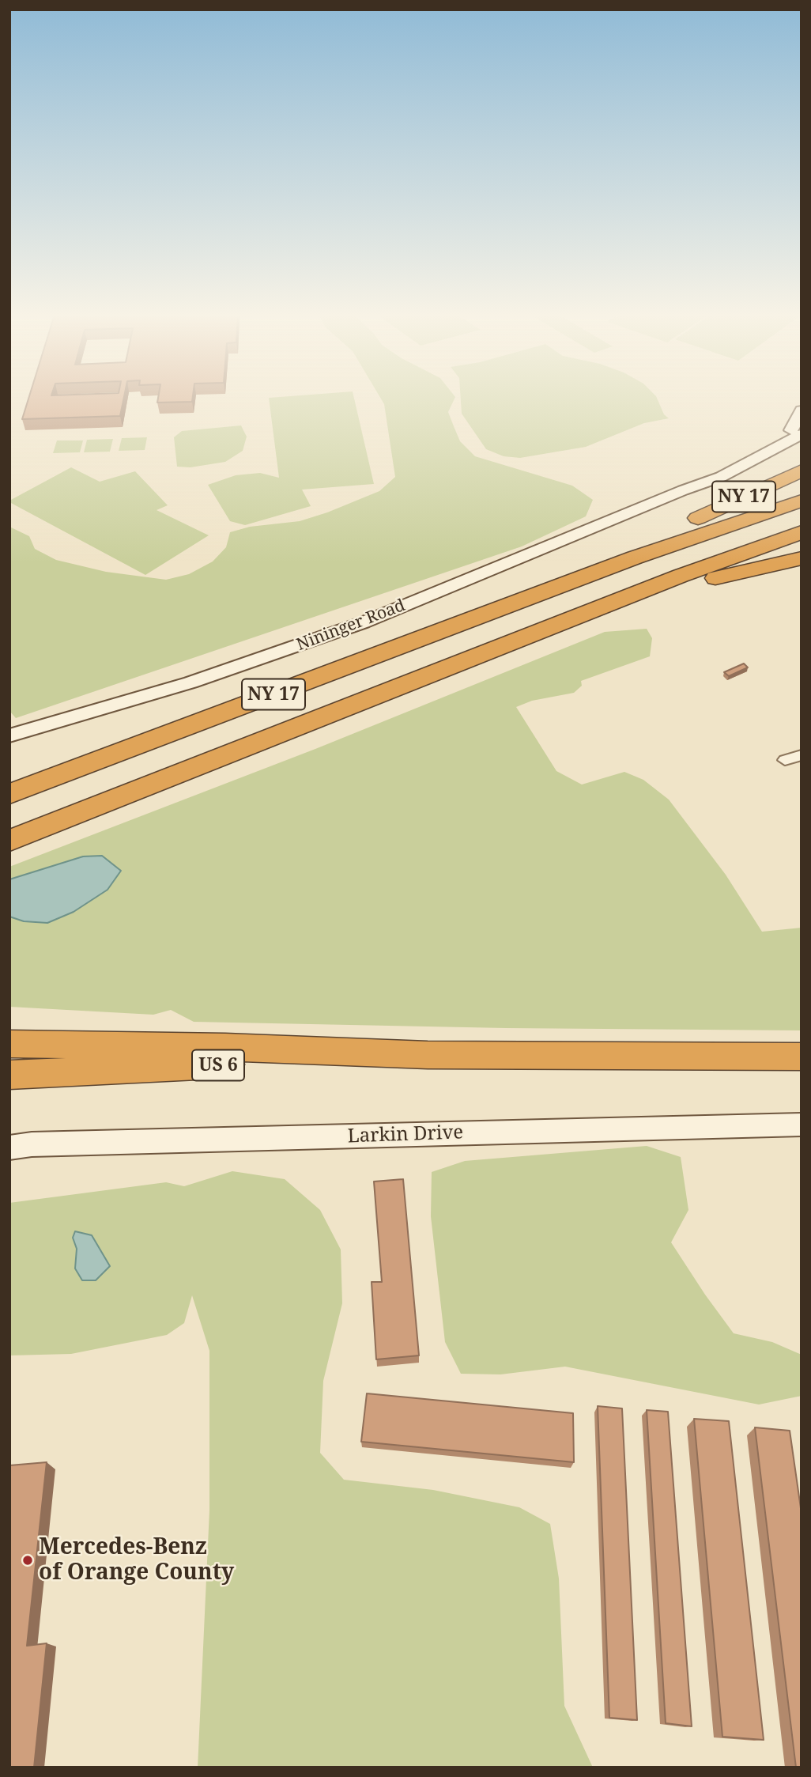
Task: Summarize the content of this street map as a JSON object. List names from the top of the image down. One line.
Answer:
{"streets":{"highway":["NY 17","US 6"],"street":["Nininger Road","Larkin Drive"]},"places":["Mercedes-Benz of Orange County"]}
